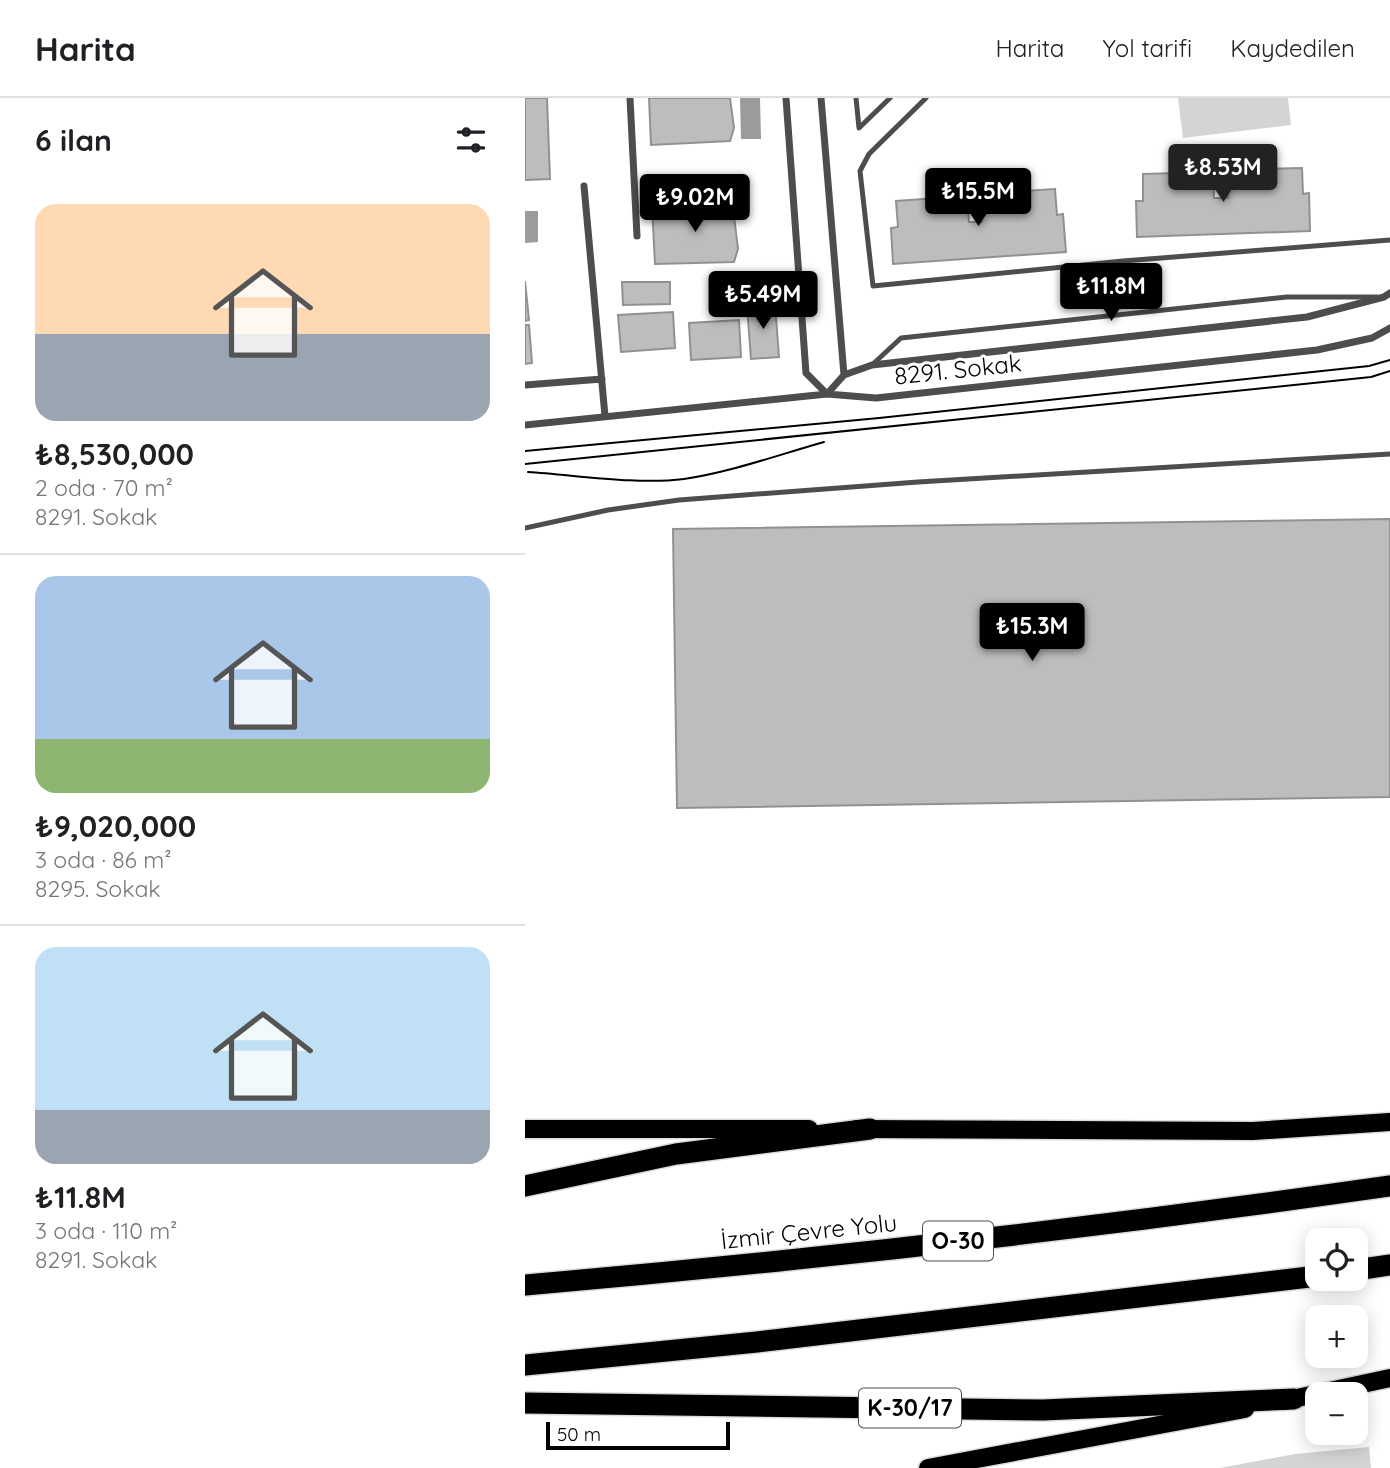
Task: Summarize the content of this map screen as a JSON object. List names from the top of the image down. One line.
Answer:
{"streets":{"highway":["İzmir Çevre Yolu","O-30","K-30/17"],"street":["8291. Sokak"]},"scale_bar":"50 m","page":{"header":"Harita","nav":["Harita","Yol tarifi","Kaydedilen"],"heading":"6 ilan","price":["₺8.53M","₺15.5M","₺9.02M","₺11.8M","₺5.49M","₺15.3M"],"list":[{"name":"₺8,530,000","note":"2 oda · 70 m² · 8291. Sokak"},{"name":"₺9,020,000","note":"3 oda · 86 m² · 8295. Sokak"},{"name":"₺11.8M","note":"3 oda · 110 m² · 8291. Sokak"}],"map_buttons":["+","−"],"scale":"50 m"}}
